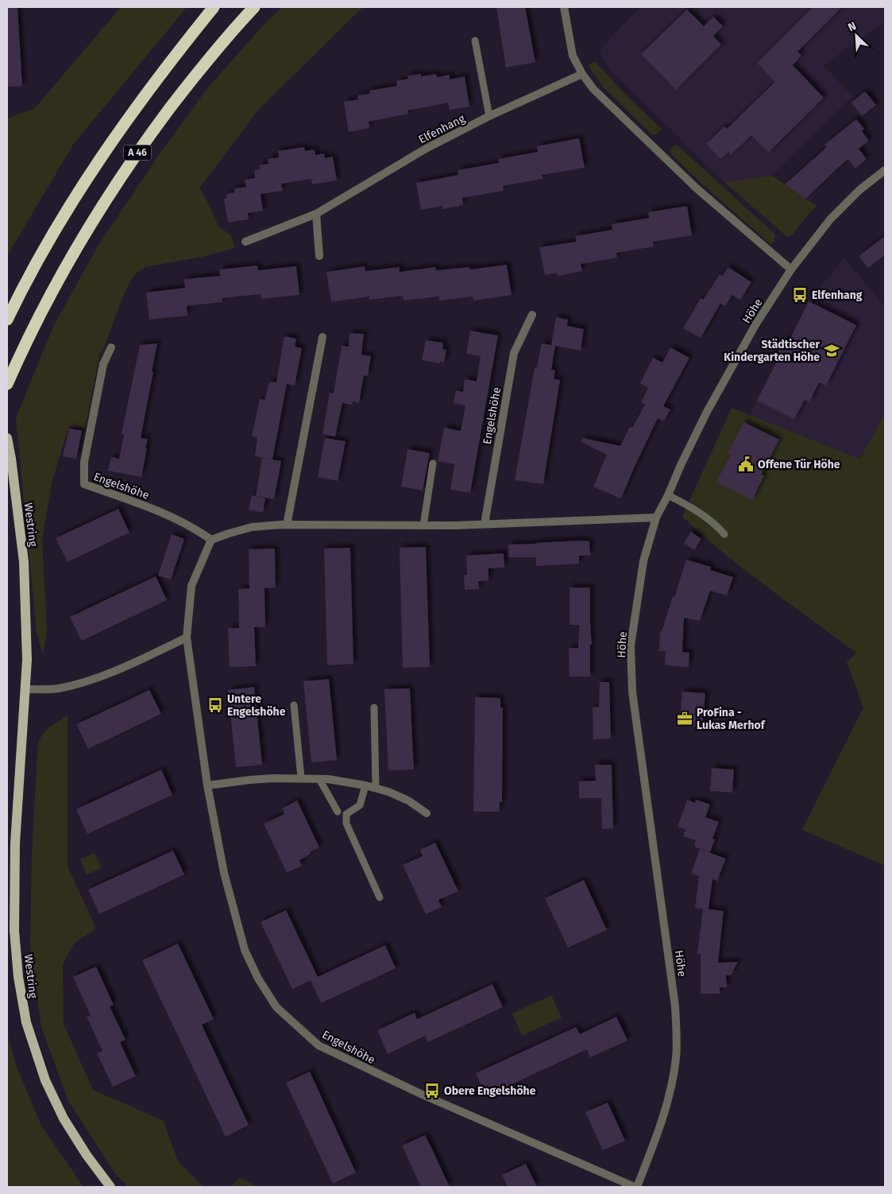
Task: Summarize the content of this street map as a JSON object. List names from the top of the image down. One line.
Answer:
{"streets":{"highway":["A 46"],"main road":["Westring"],"street":["Elfenhang","Höhe","Engelshöhe"]},"crossings":[["Höhe","Engelshöhe"]],"places":{"bus stop":["Elfenhang","Untere Engelshöhe","Obere Engelshöhe"],"school or university":["Städtischer Kindergarten Höhe"],"public building":["Offene Tür Höhe"],"office":["ProFina - Lukas Merhof"]},"north":"top left"}
